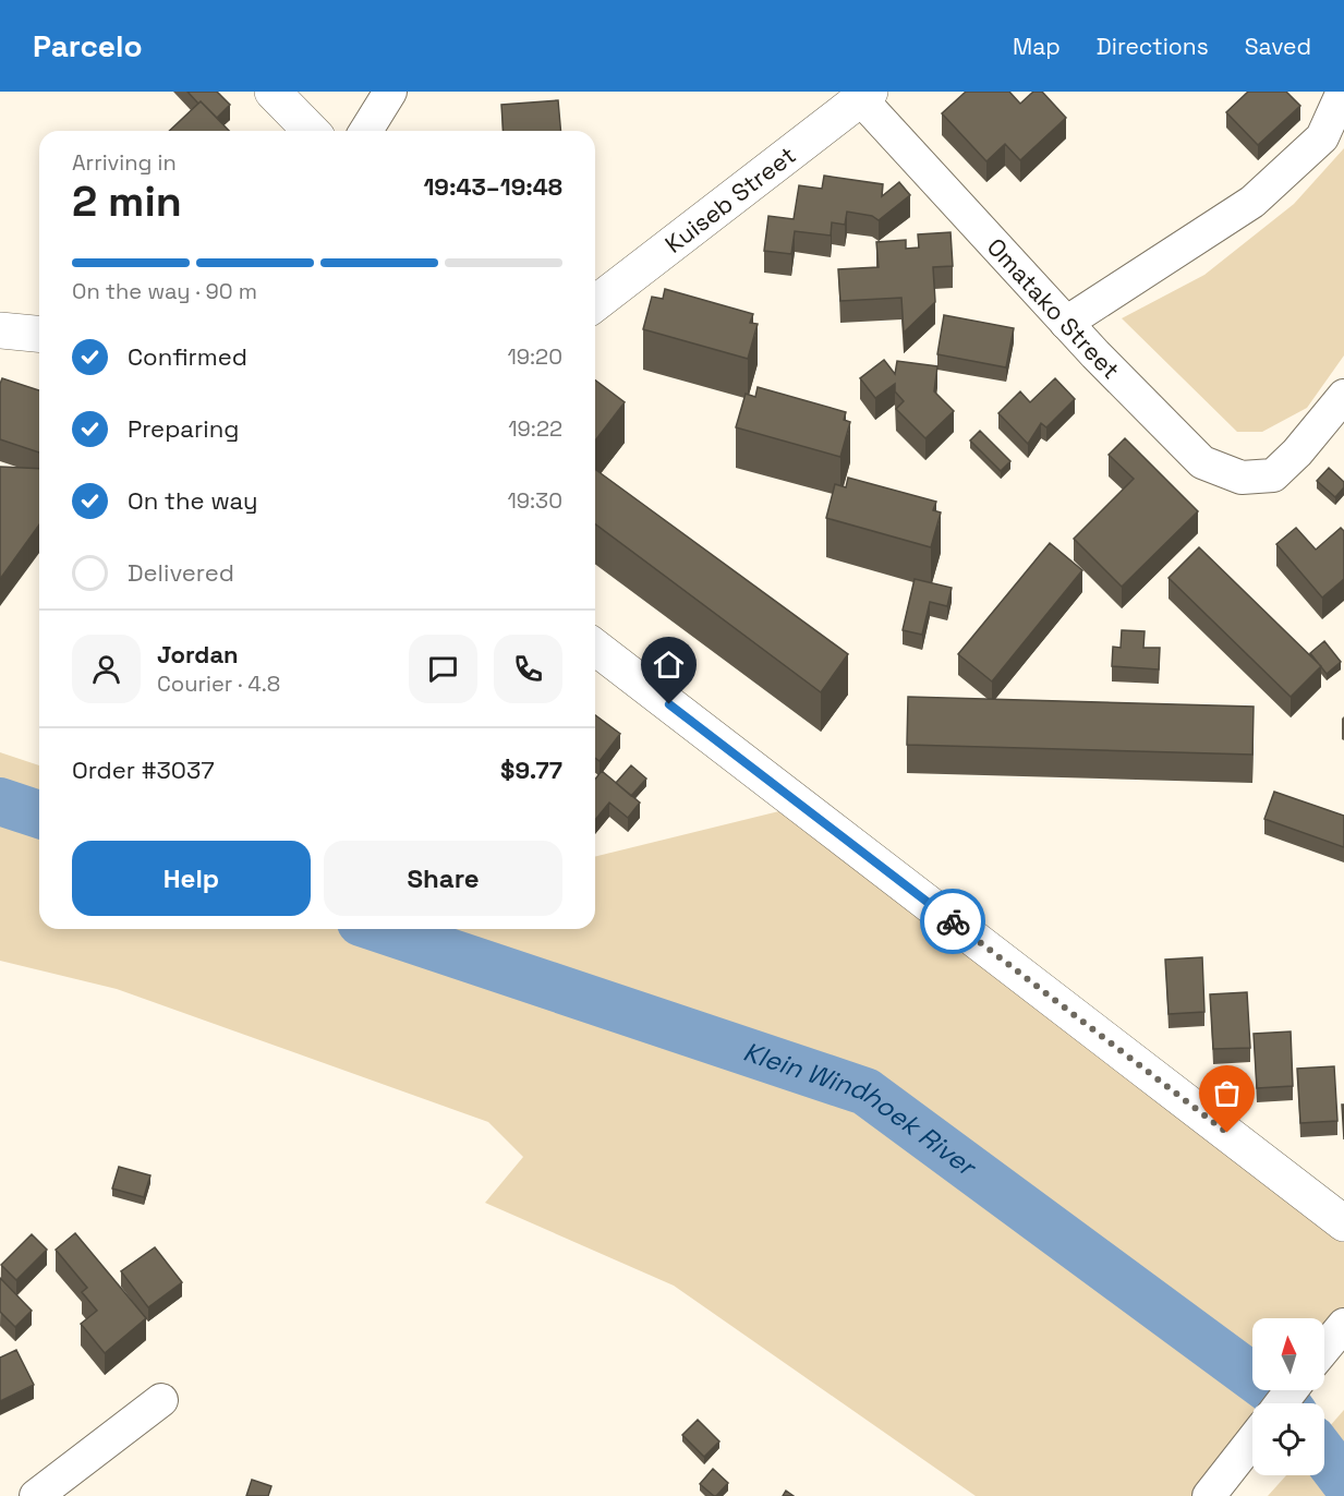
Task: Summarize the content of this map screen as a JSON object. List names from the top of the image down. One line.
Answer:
{"streets":{"main road":["Kuiseb Street"],"street":["Omatako Street"]},"crossings":[["Kuiseb Street","Omatako Street"]],"water":["Klein Windhoek River"],"north":"top","page":{"header":"Parcelo","nav":["Map","Directions","Saved"],"heading":["2 min","Arriving in","19:43–19:48"],"panel":["Jordan","Courier · 4.8","Order #3037","$9.77"],"bar":"On the way · 90 m","list":[["Confirmed","19:20"],["Preparing","19:22"],["On the way","19:30"],"Delivered"],"buttons":["Help","Share"]}}
